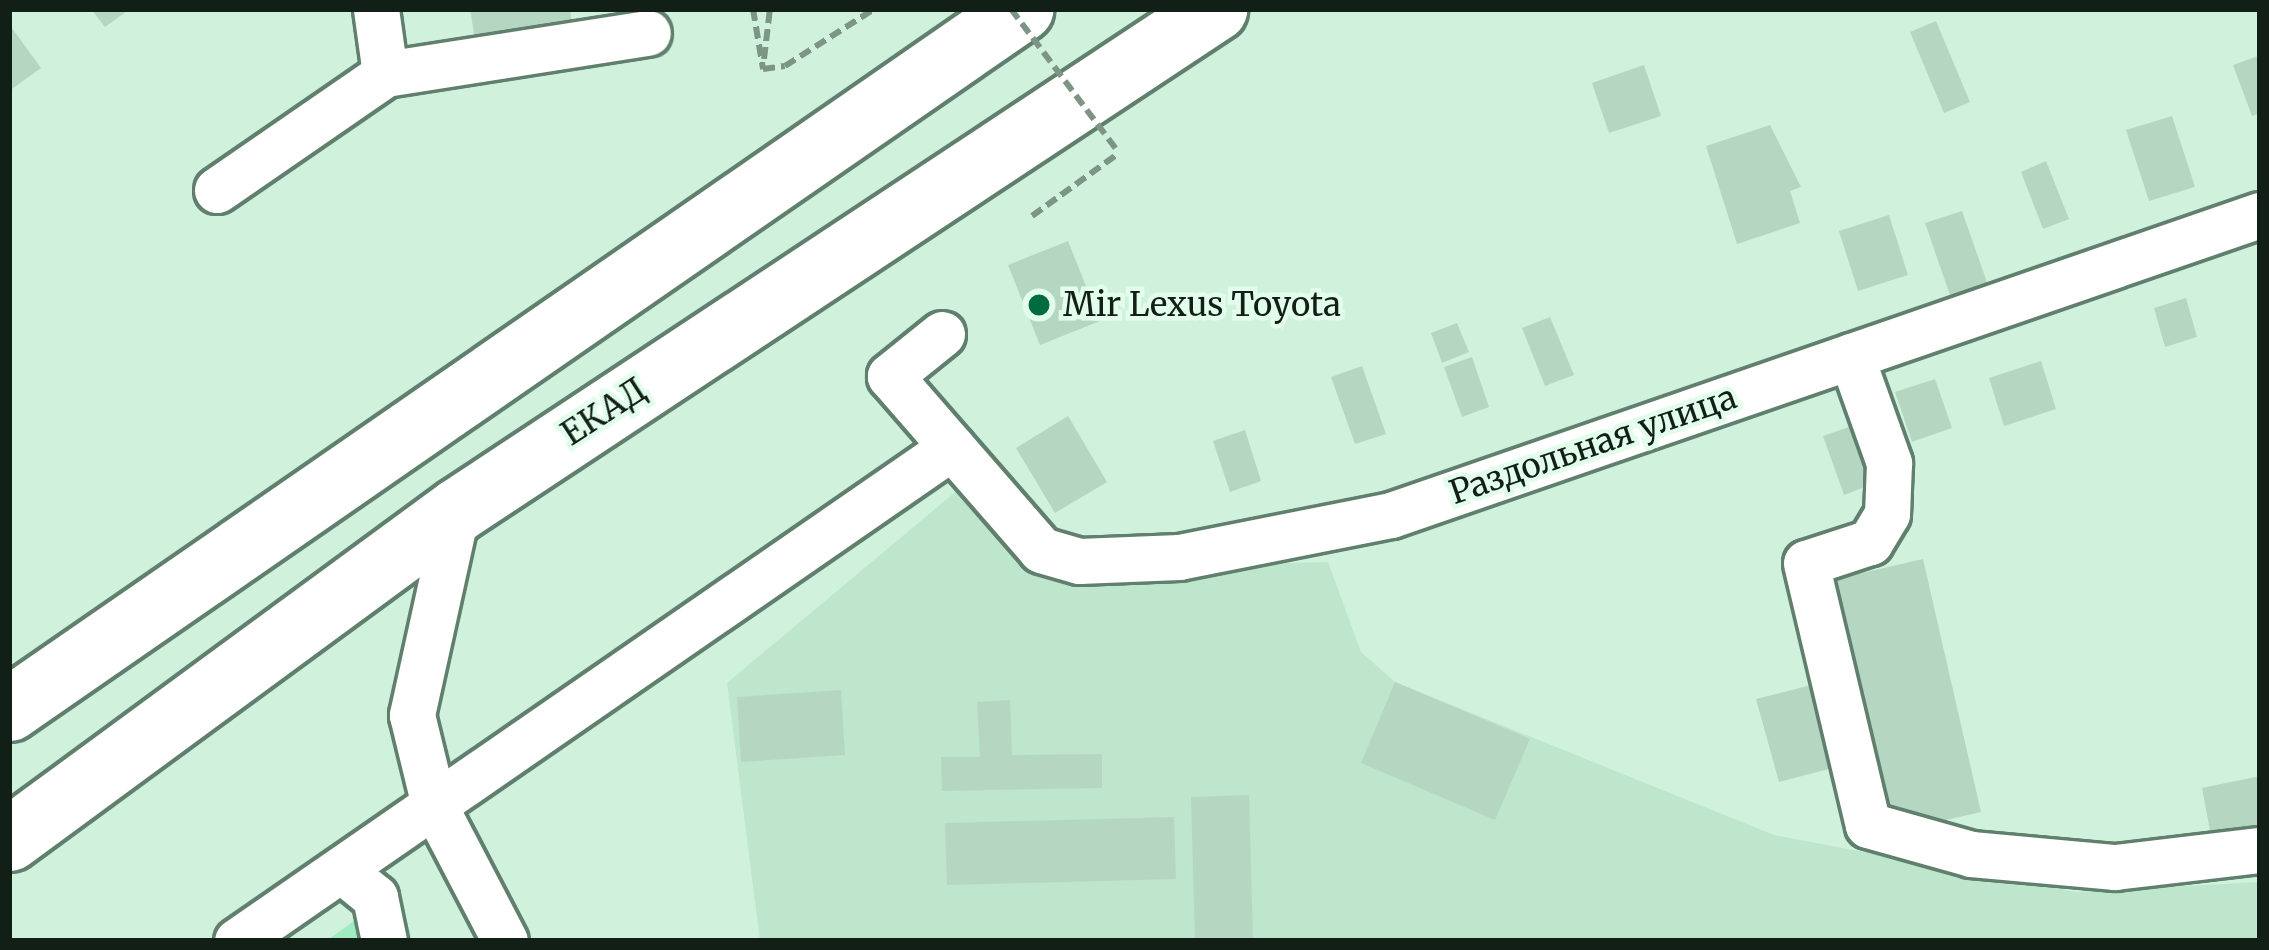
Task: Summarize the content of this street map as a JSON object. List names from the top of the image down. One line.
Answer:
{"streets":{"highway":["ЕКАД"],"street":["Раздольная улица"]},"places":["Mir Lexus Toyota"]}
